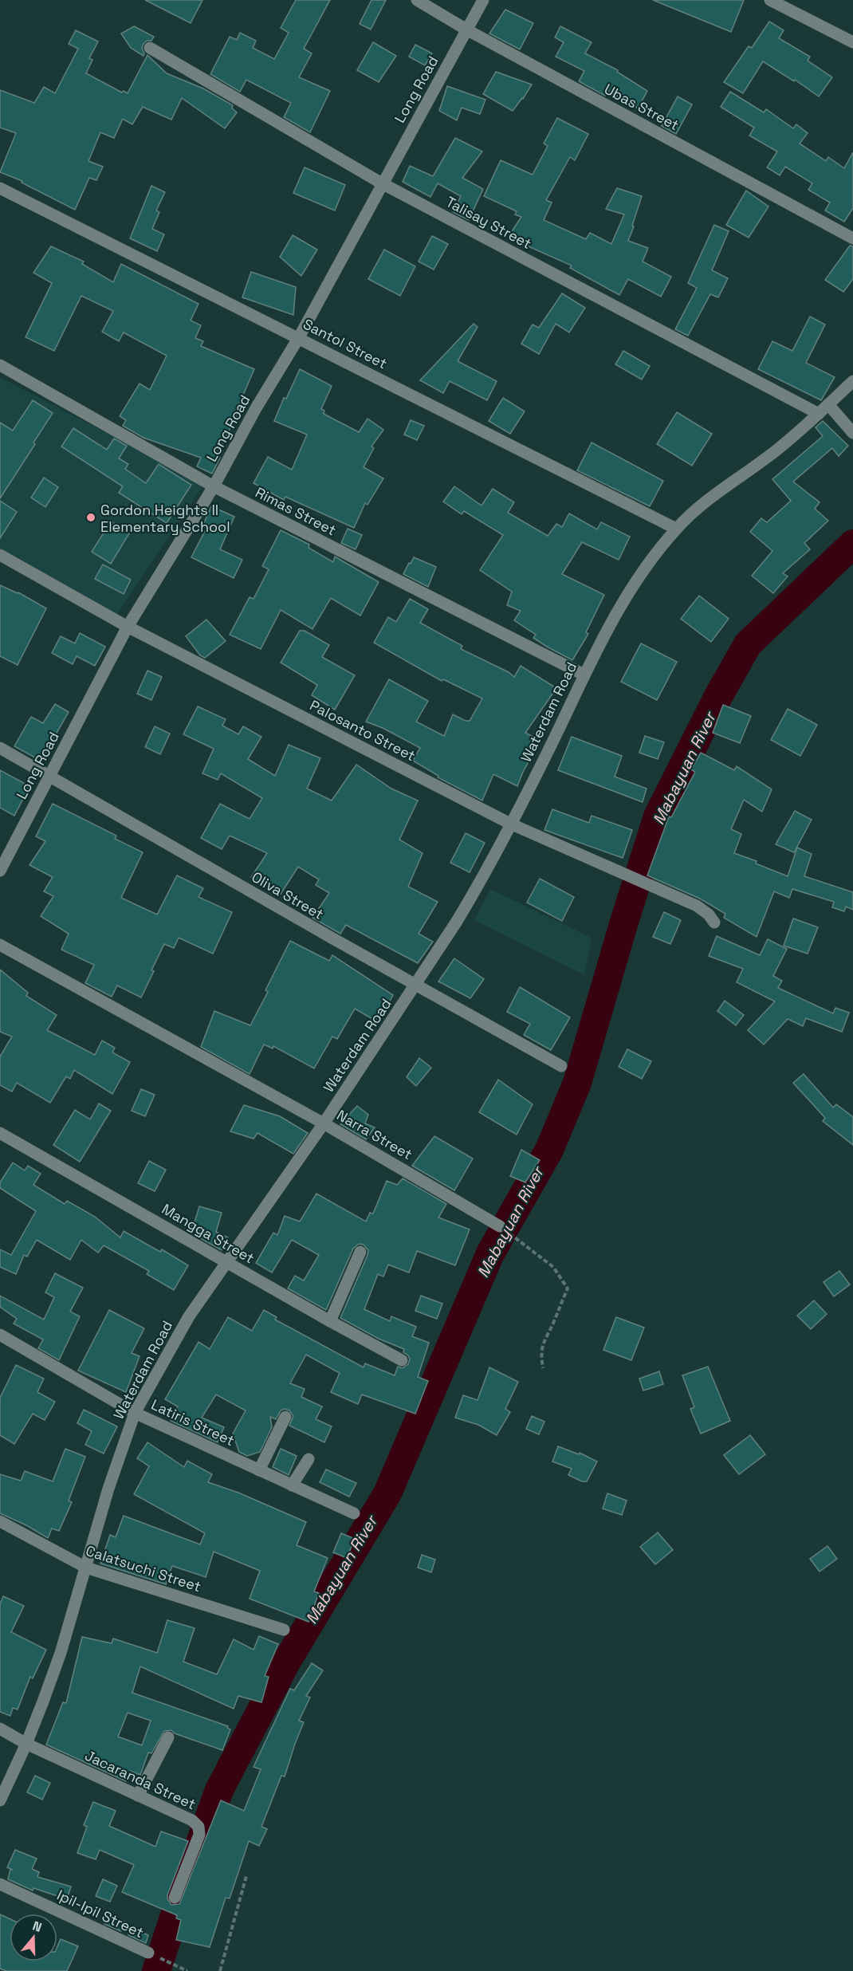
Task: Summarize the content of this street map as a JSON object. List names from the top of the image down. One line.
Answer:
{"streets":{"street":["Long Road","Ubas Street","Talisay Street","Santol Street","Rimas Street","Waterdam Road","Palosanto Street","Oliva Street","Narra Street","Mangga Street","Latiris Street","Calatsuchi Street","Jacaranda Street","Ipil-Ipil Street"]},"crossings":[["Long Road","Ubas Street"],["Long Road","Talisay Street"],["Long Road","Santol Street"],["Long Road","Rimas Street"],["Long Road","Palosanto Street"],["Long Road","Oliva Street"],["Talisay Street","Waterdam Road"],["Santol Street","Waterdam Road"],["Rimas Street","Waterdam Road"],["Waterdam Road","Palosanto Street"],["Waterdam Road","Oliva Street"],["Waterdam Road","Narra Street"],["Waterdam Road","Mangga Street"],["Waterdam Road","Latiris Street"],["Waterdam Road","Calatsuchi Street"],["Waterdam Road","Jacaranda Street"]],"water":["Mabayuan River"],"places":["Gordon Heights II Elementary School"],"north":"top"}
